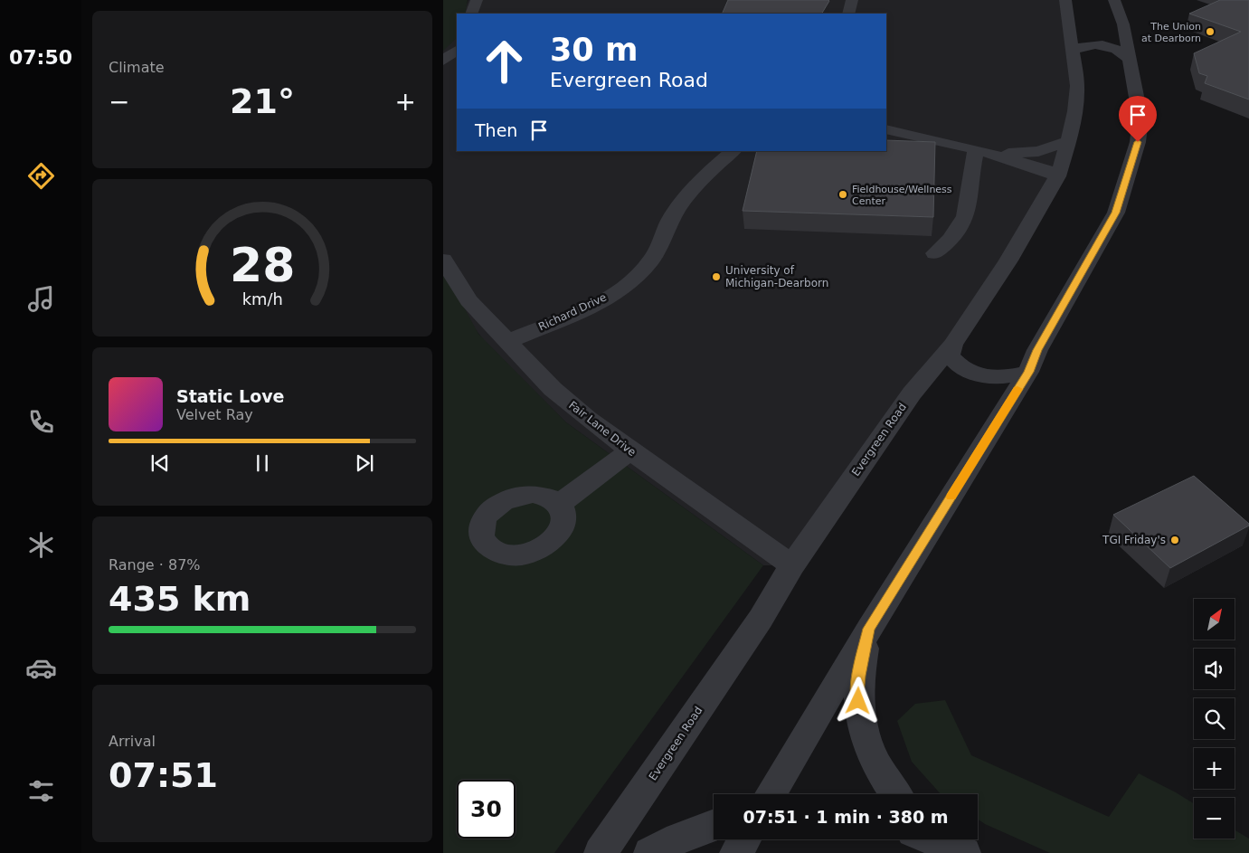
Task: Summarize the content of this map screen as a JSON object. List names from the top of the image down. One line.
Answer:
{"streets":{"street":["Richard Drive","Fair Lane Drive","Evergreen Road"]},"crossings":[["Richard Drive","Fair Lane Drive"],["Fair Lane Drive","Evergreen Road"]],"places":["The Union at Dearborn","Fieldhouse/Wellness Center","University of Michigan-Dearborn","TGI Friday's"],"north":"top right","page":{"tabs":"07:50","tile":["Climate",["Range · 87%","435 km"],["Arrival","07:51"]],"turn":["30 m","Evergreen Road"],"heat":["−","21°","+"],"then":"Then","song":["Static Love","Velvet Ray"],"map_buttons":["+","−"],"limit":"30","trip":"07:51 · 1 min · 380 m","gauge":["28","km/h"]}}
